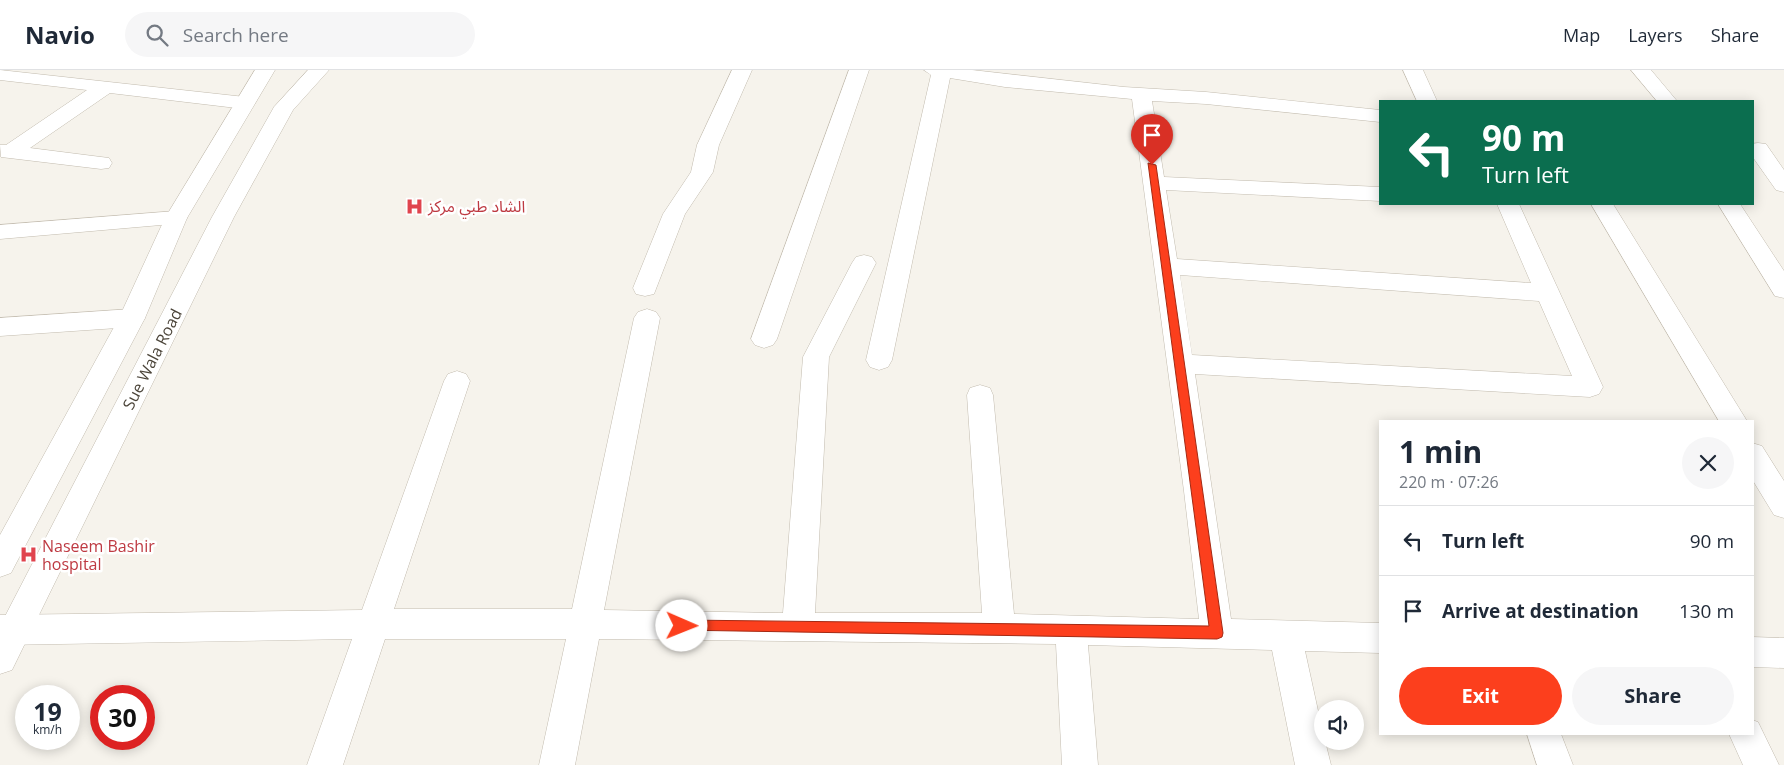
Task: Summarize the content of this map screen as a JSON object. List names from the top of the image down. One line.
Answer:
{"streets":{"street":["Sue Wala Road"]},"places":{"hospital":["الشاد طبي مرکز","Naseem Bashir hospital"]},"page":{"header":"Navio","search":"Search here","nav":["Map","Layers","Share"],"turn":["90 m","Turn left"],"heading":["1 min","220 m · 07:26"],"list":[{"name":"Turn left","value":"90 m"},{"name":"Arrive at destination","value":"130 m"}],"buttons":["Exit","Share"],"speed":"19 km/h","limit":"30"}}
